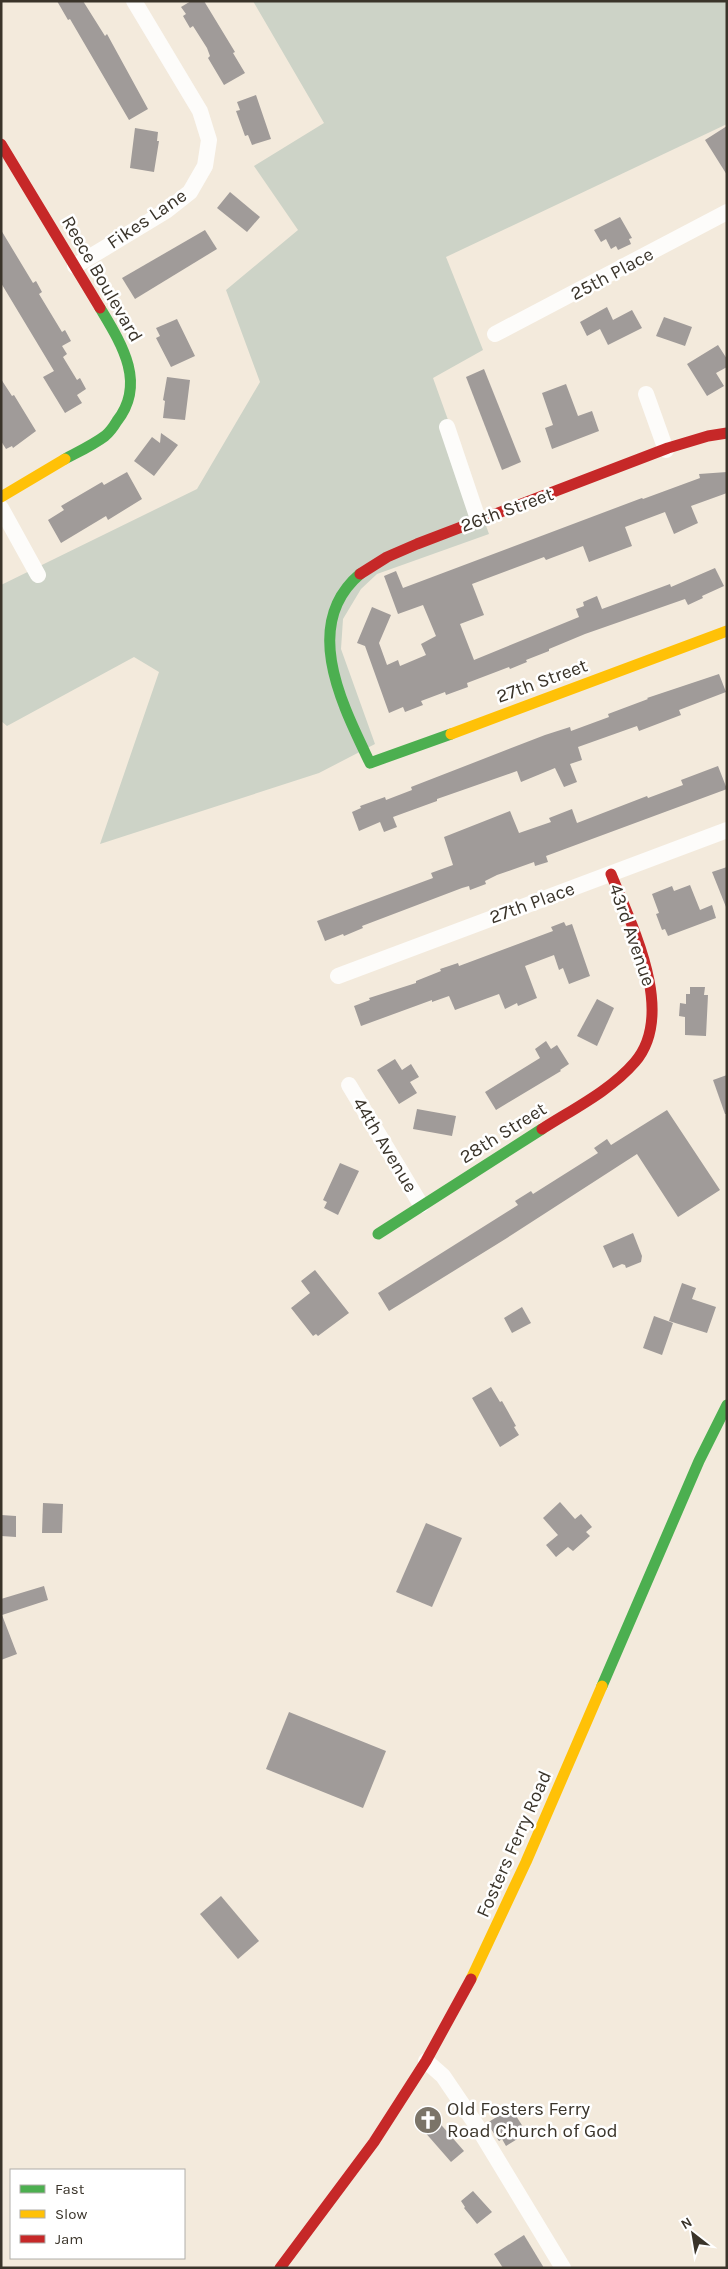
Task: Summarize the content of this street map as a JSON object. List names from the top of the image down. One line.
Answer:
{"streets":{"street":["Fikes Lane","25th Place","Reece Boulevard","26th Street","27th Street","27th Place","43rd Avenue","28th Street","44th Avenue","Fosters Ferry Road"]},"crossings":[["Fikes Lane","Reece Boulevard"],["26th Street","27th Street"],["27th Place","43rd Avenue"],["43rd Avenue","28th Street"],["28th Street","44th Avenue"]],"places":{"church":["Old Fosters Ferry Road Church of God"]},"legend":["Fast","Slow","Jam"],"north":"top left"}
